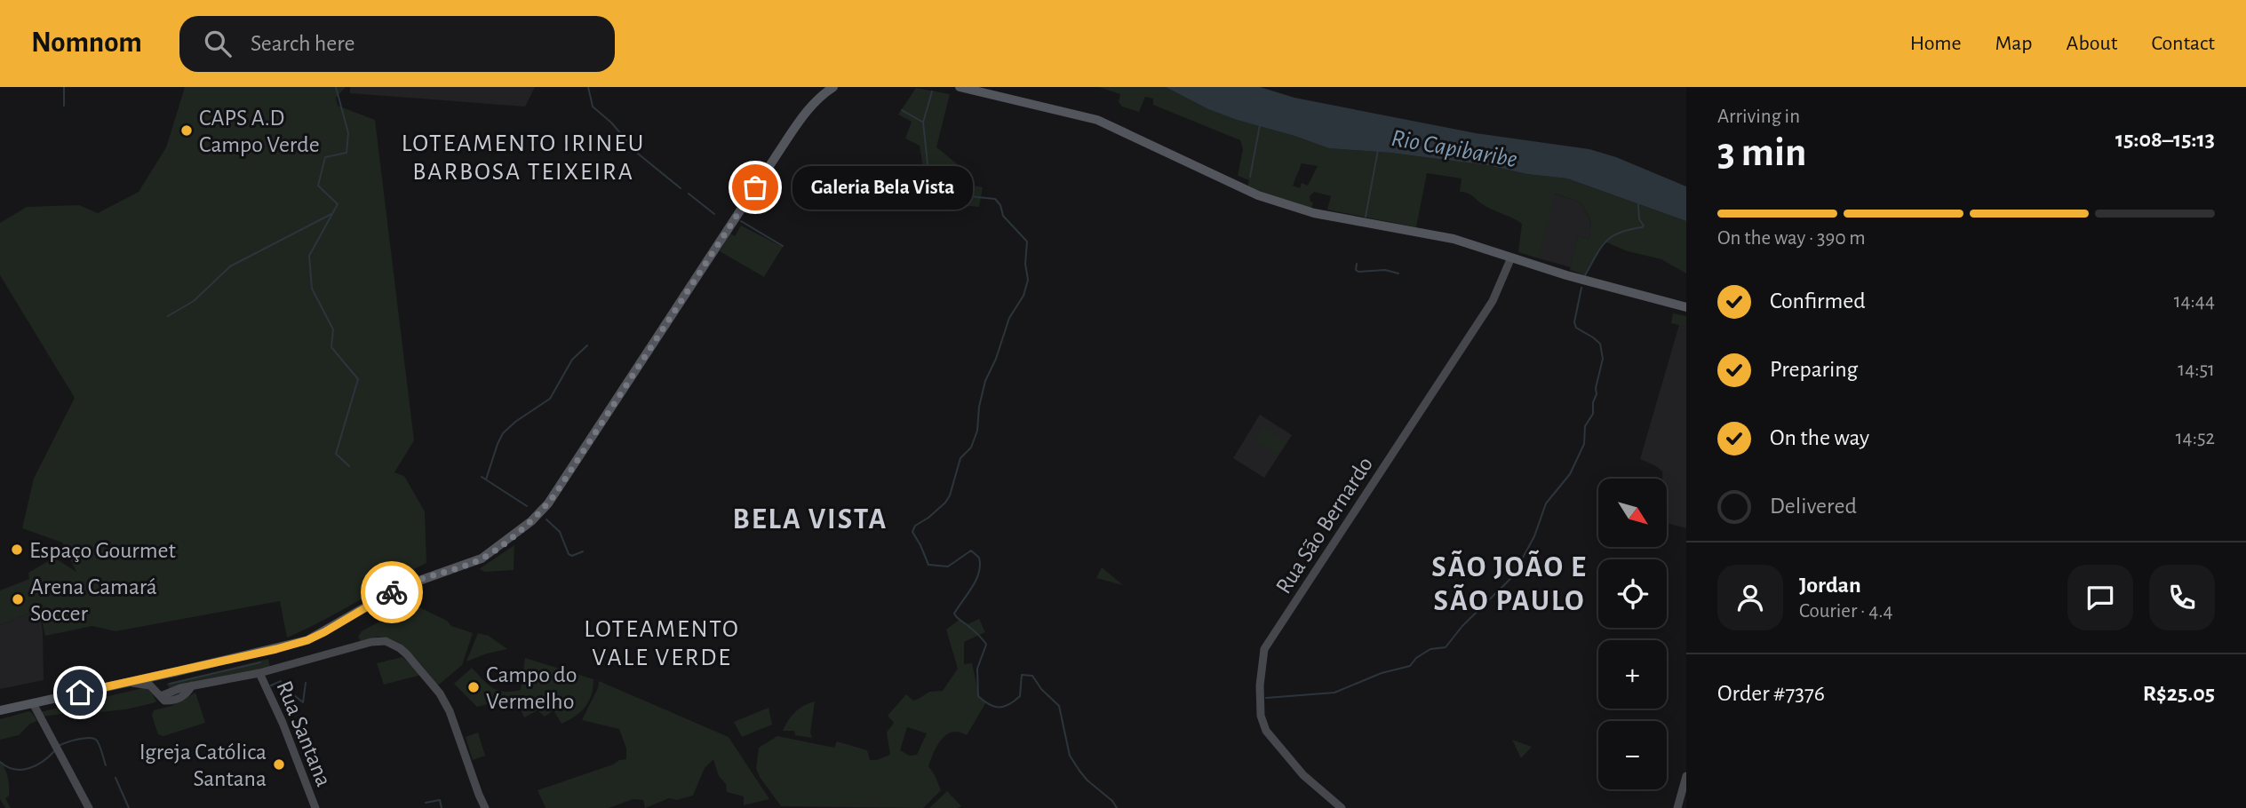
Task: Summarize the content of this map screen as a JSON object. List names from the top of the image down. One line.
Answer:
{"streets":{"street":["Rua São Bernardo","Rua Santana"]},"districts":["LOTEAMENTO IRINEU BARBOSA TEIXEIRA","BELA VISTA","SÃO JOÃO E SÃO PAULO","LOTEAMENTO VALE VERDE"],"water":["Rio Capibaribe"],"places":["CAPS A.D Campo Verde","Galeria Bela Vista","Espaço Gourmet","Arena Camará Soccer","Campo do Vermelho","Igreja Católica Santana"],"north":"bottom right","page":{"header":"Nomnom","search":"Search here","nav":["Home","Map","About","Contact"],"heading":["3 min","Arriving in","15:08–15:13"],"panel":["Jordan","Courier · 4.4","Order #7376","R$25.05"],"bubble":"Galeria Bela Vista","bar":"On the way · 390 m","list":[["Confirmed","14:44"],["Preparing","14:51"],["On the way","14:52"],"Delivered"],"map_buttons":["+","−"]}}
